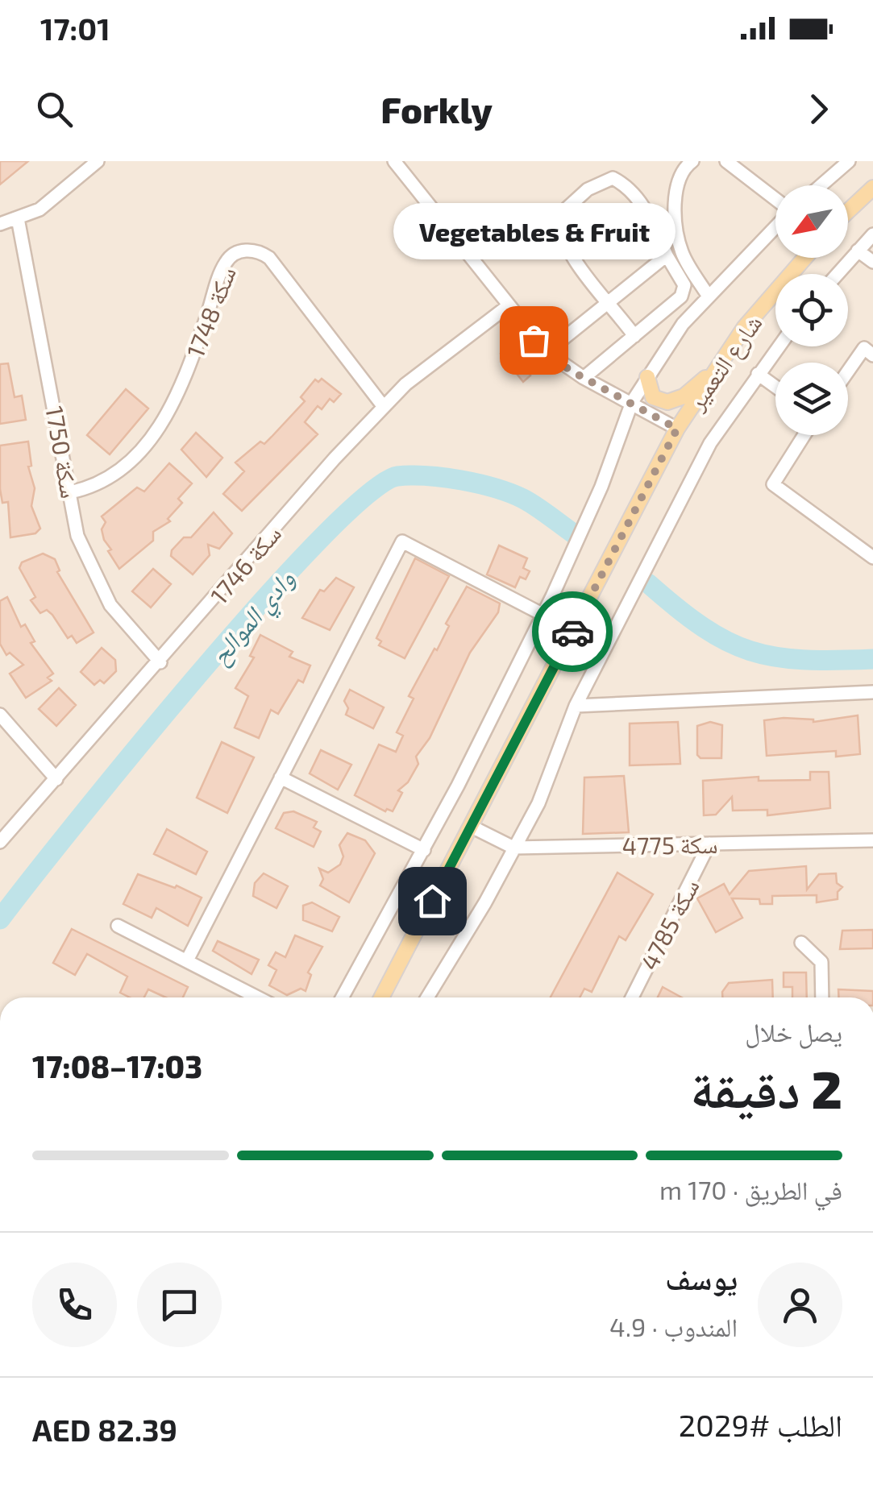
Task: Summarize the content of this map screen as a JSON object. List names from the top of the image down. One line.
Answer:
{"streets":{"main road":["شارع التعمير"],"street":["سكة 1748","سكة 1750","سكة 1746","سكة 4775","سكة 4785"]},"crossings":[["سكة 1748","سكة 1750"],["سكة 1748","سكة 1746"],["شارع التعمير","سكة 4775"],["سكة 1750","سكة 1746"],["سكة 4775","سكة 4785"]],"water":["وادي الموالح"],"places":["Vegetables & Fruit"],"north":"bottom left","page":{"status":"17:01","header":"Forkly","bubble":"Vegetables & Fruit","heading":["2 دقيقة","يصل خلال","17:03–17:08"],"panel":["يوسف","المندوب · 4.9","الطلب #2029","AED 82.39"],"bar":"في الطريق · 170 m"}}
